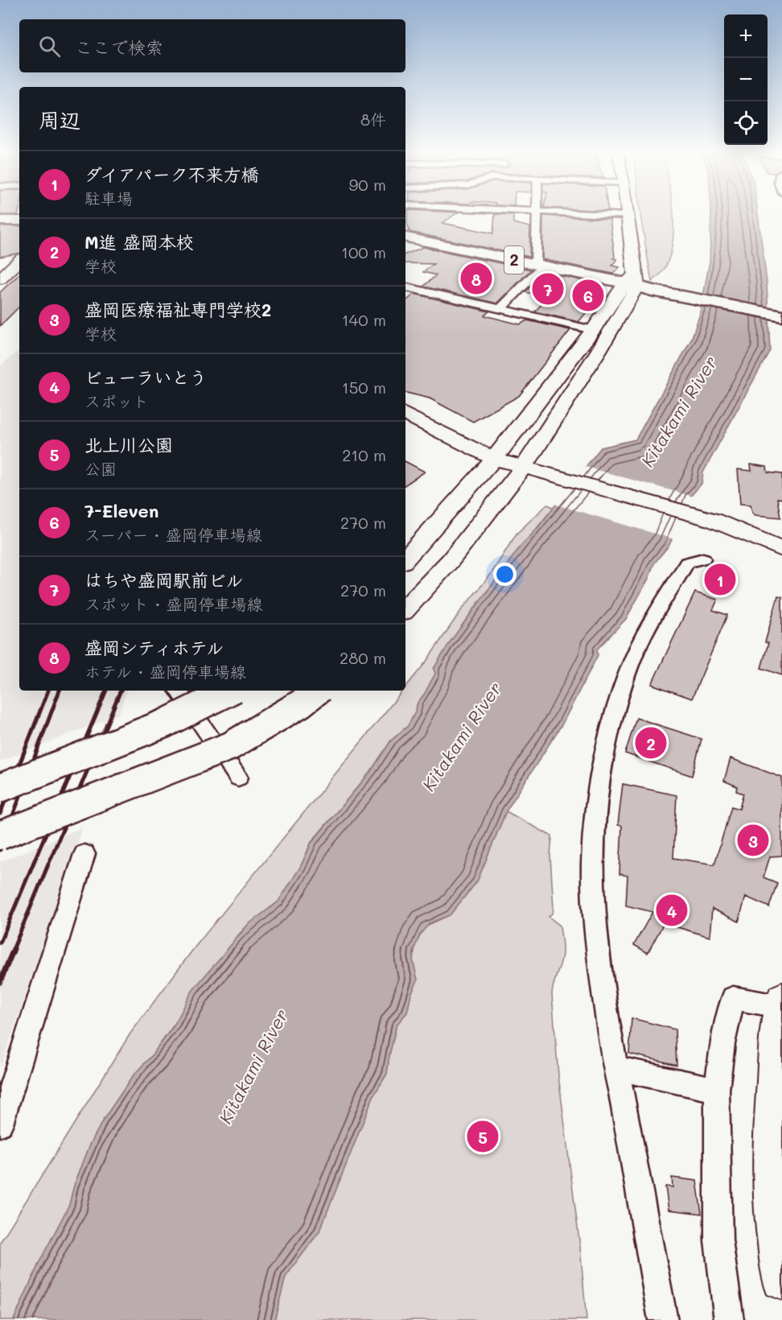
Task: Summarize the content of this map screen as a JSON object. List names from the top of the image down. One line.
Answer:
{"streets":{"main road":["2"]},"water":["Kitakami River"],"page":{"map_buttons":["+","−"],"search":"ここで検索","heading":["周辺","8件"],"list":[{"mark":"1","name":"ダイアパーク不来方橋","note":"駐車場","value":"90 m"},{"mark":"2","name":"M進 盛岡本校","note":"学校","value":"100 m"},{"mark":"3","name":"盛岡医療福祉専門学校2","note":"学校","value":"140 m"},{"mark":"4","name":"ビューラいとう","note":"スポット","value":"150 m"},{"mark":"5","name":"北上川公園","note":"公園","value":"210 m"},{"mark":"6","name":"7-Eleven","note":"スーパー · 盛岡停車場線","value":"270 m"},{"mark":"7","name":"はちや盛岡駅前ビル","note":"スポット · 盛岡停車場線","value":"270 m"},{"mark":"8","name":"盛岡シティホテル","note":"ホテル · 盛岡停車場線","value":"280 m"}],"pins":["8","7","6","1","2","3","4","5"]}}
